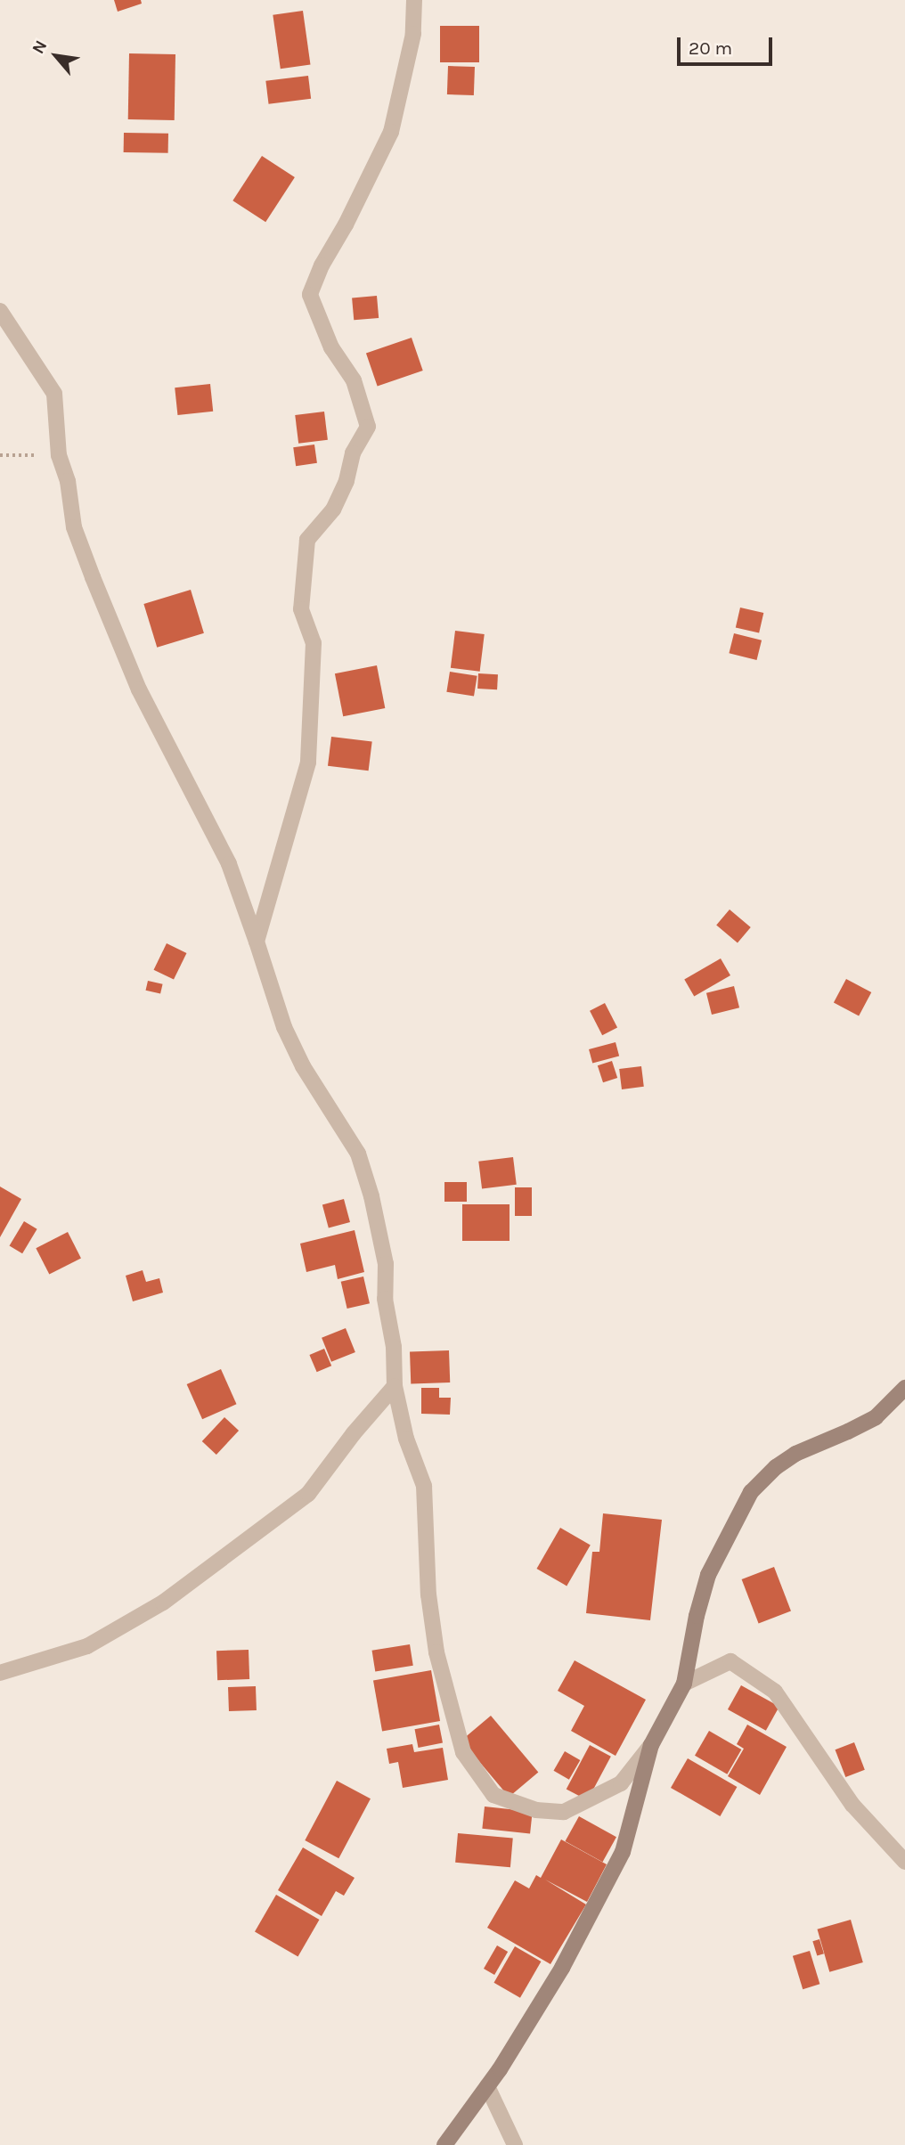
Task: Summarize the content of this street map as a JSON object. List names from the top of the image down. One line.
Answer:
{"scale_bar":"20 m","north":"top left"}
